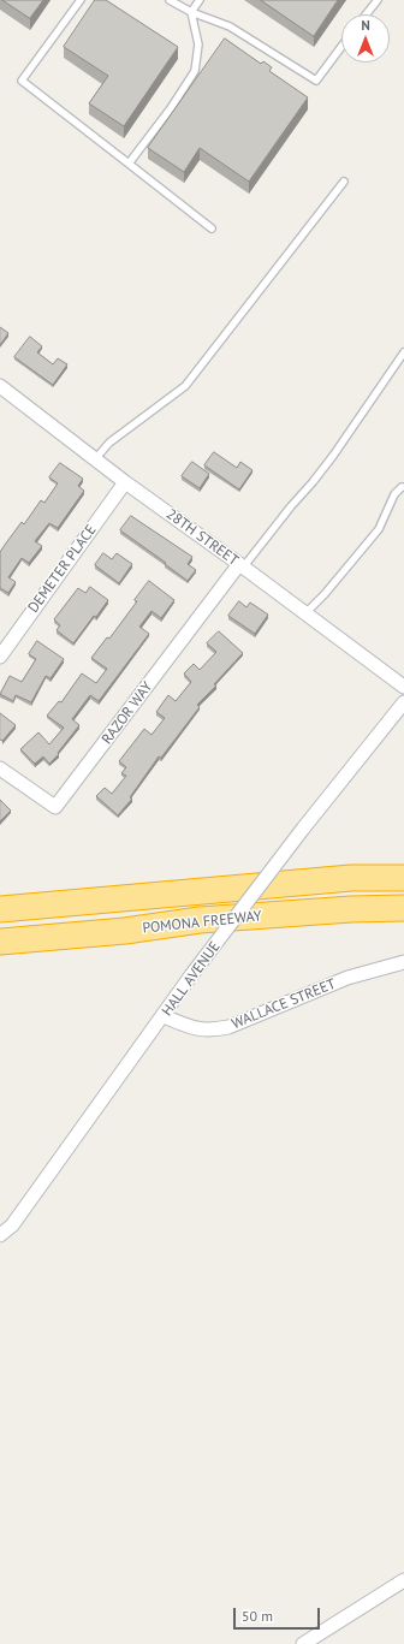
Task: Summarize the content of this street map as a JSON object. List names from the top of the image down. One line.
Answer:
{"streets":{"highway":["POMONA FREEWAY"],"street":["28TH STREET","DEMETER PLACE","RAZOR WAY","HALL AVENUE","WALLACE STREET"]},"crossings":[["28TH STREET","DEMETER PLACE"],["28TH STREET","RAZOR WAY"],["HALL AVENUE","WALLACE STREET"]],"scale_bar":"50 m","north":"top"}
